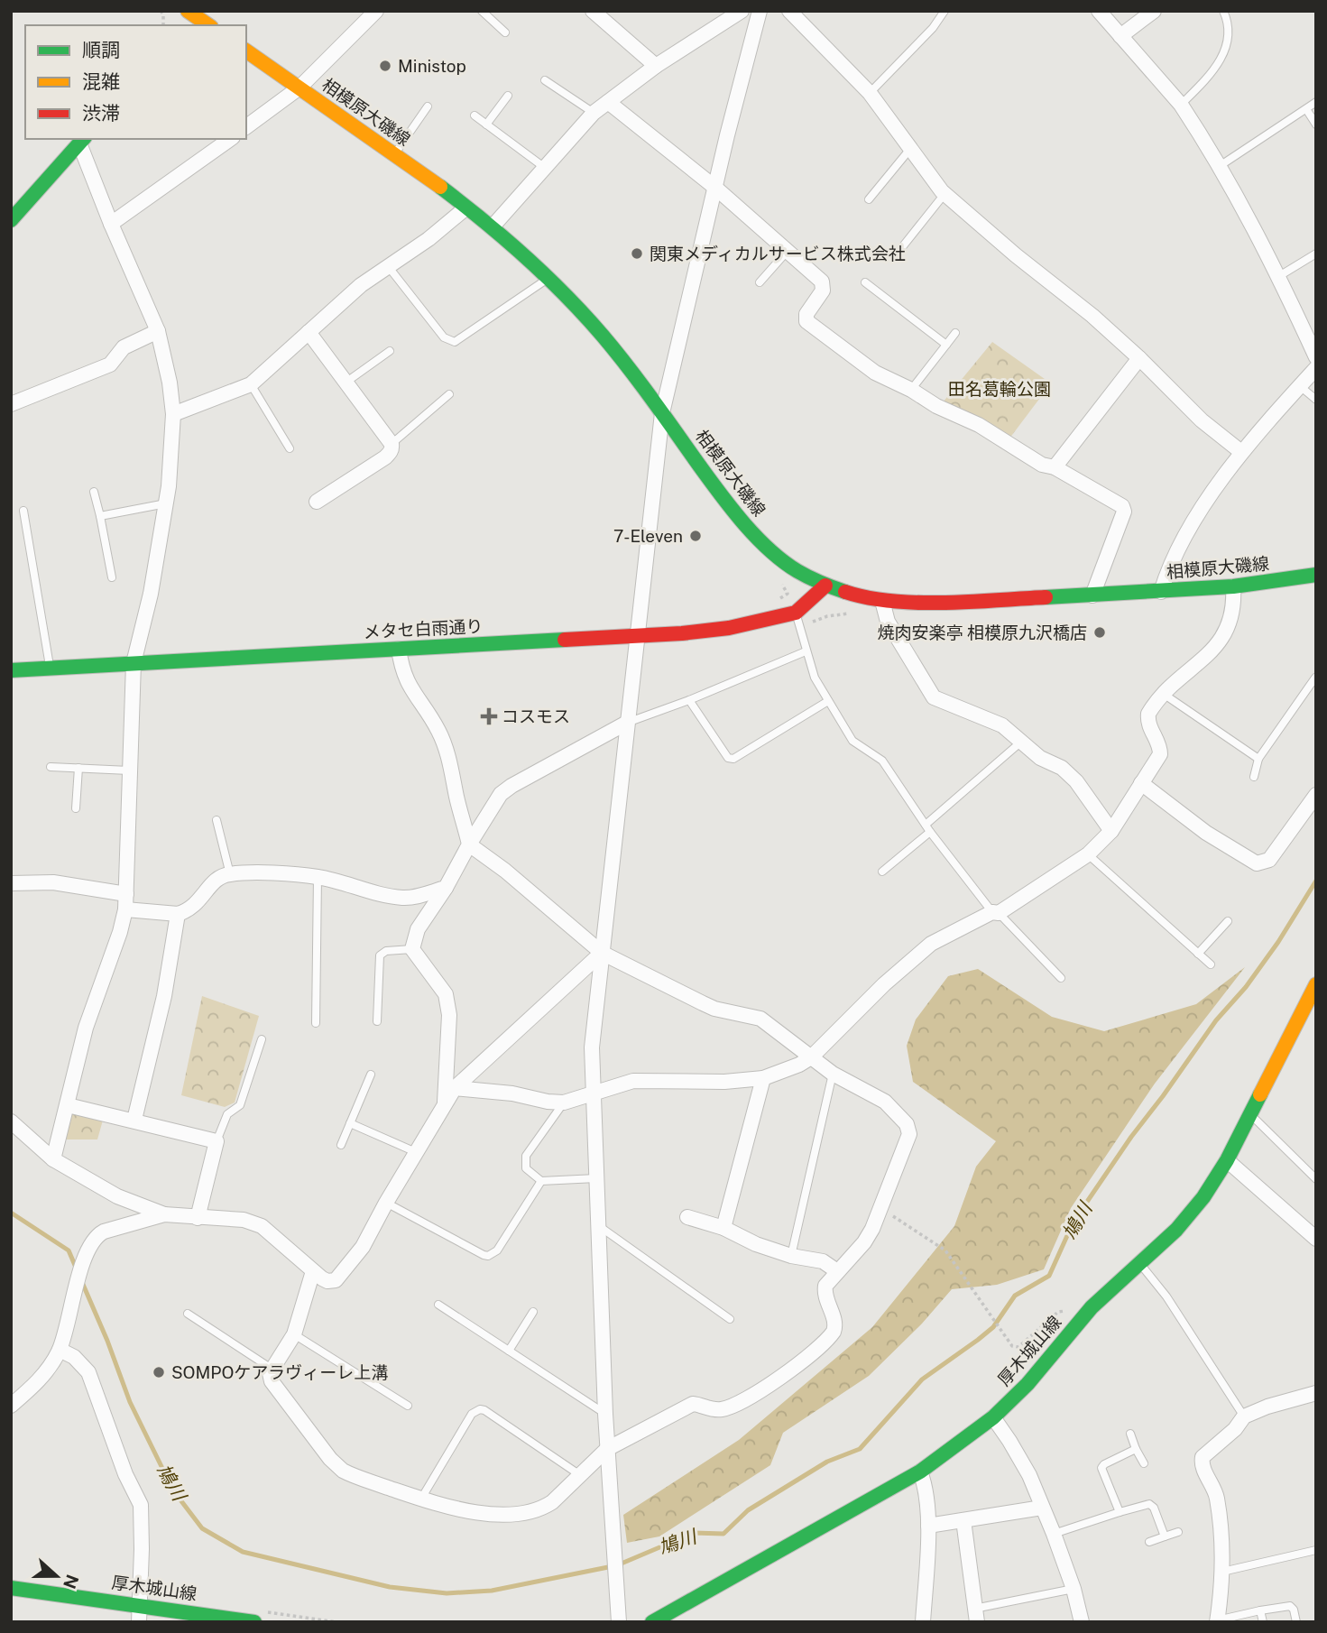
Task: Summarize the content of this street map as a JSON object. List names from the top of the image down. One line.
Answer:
{"streets":{"main road":["相模原大磯線","メタセ白雨通り","厚木城山線"]},"crossings":[["相模原大磯線","メタセ白雨通り"]],"water":["鳩川"],"parks":["田名葛輪公園"],"places":{"other":["Ministop","関東メディカルサービス株式会社","7-Eleven","焼肉安楽亭 相模原九沢橋店","SOMPOケアラヴィーレ上溝"],"health":["コスモス"]},"legend":["順調","混雑","渋滞"],"north":"right"}
